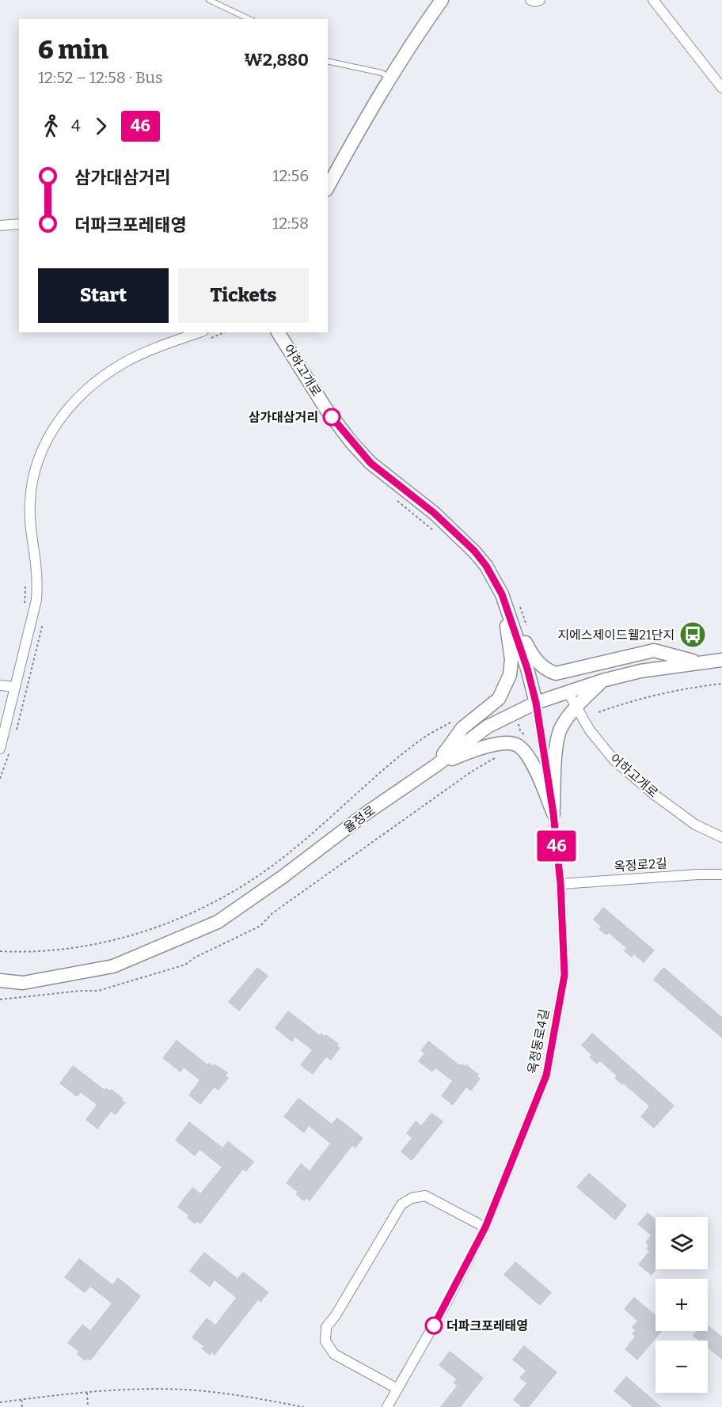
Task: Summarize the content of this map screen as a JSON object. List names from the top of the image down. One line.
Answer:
{"streets":{"main road":["어하고개로","율정로"],"street":["옥정로2길","옥정동로4길"]},"crossings":[["어하고개로","율정로"],["어하고개로","옥정동로4길"],["율정로","옥정동로4길"],["옥정로2길","옥정동로4길"]],"places":{"other":["삼가대삼거리","더파크포레태영"],"bus stop":["지에스제이드웰21단지"]},"lines":["bus line 46"],"page":{"on_map":"46","heading":["6 min","12:52 – 12:58 · Bus","₩2,880"],"legs":["4","46"],"list":[{"name":"삼가대삼거리","value":"12:56"},{"name":"더파크포레태영","value":"12:58"}],"buttons":["Start","Tickets"],"map_buttons":["+","−"]}}
